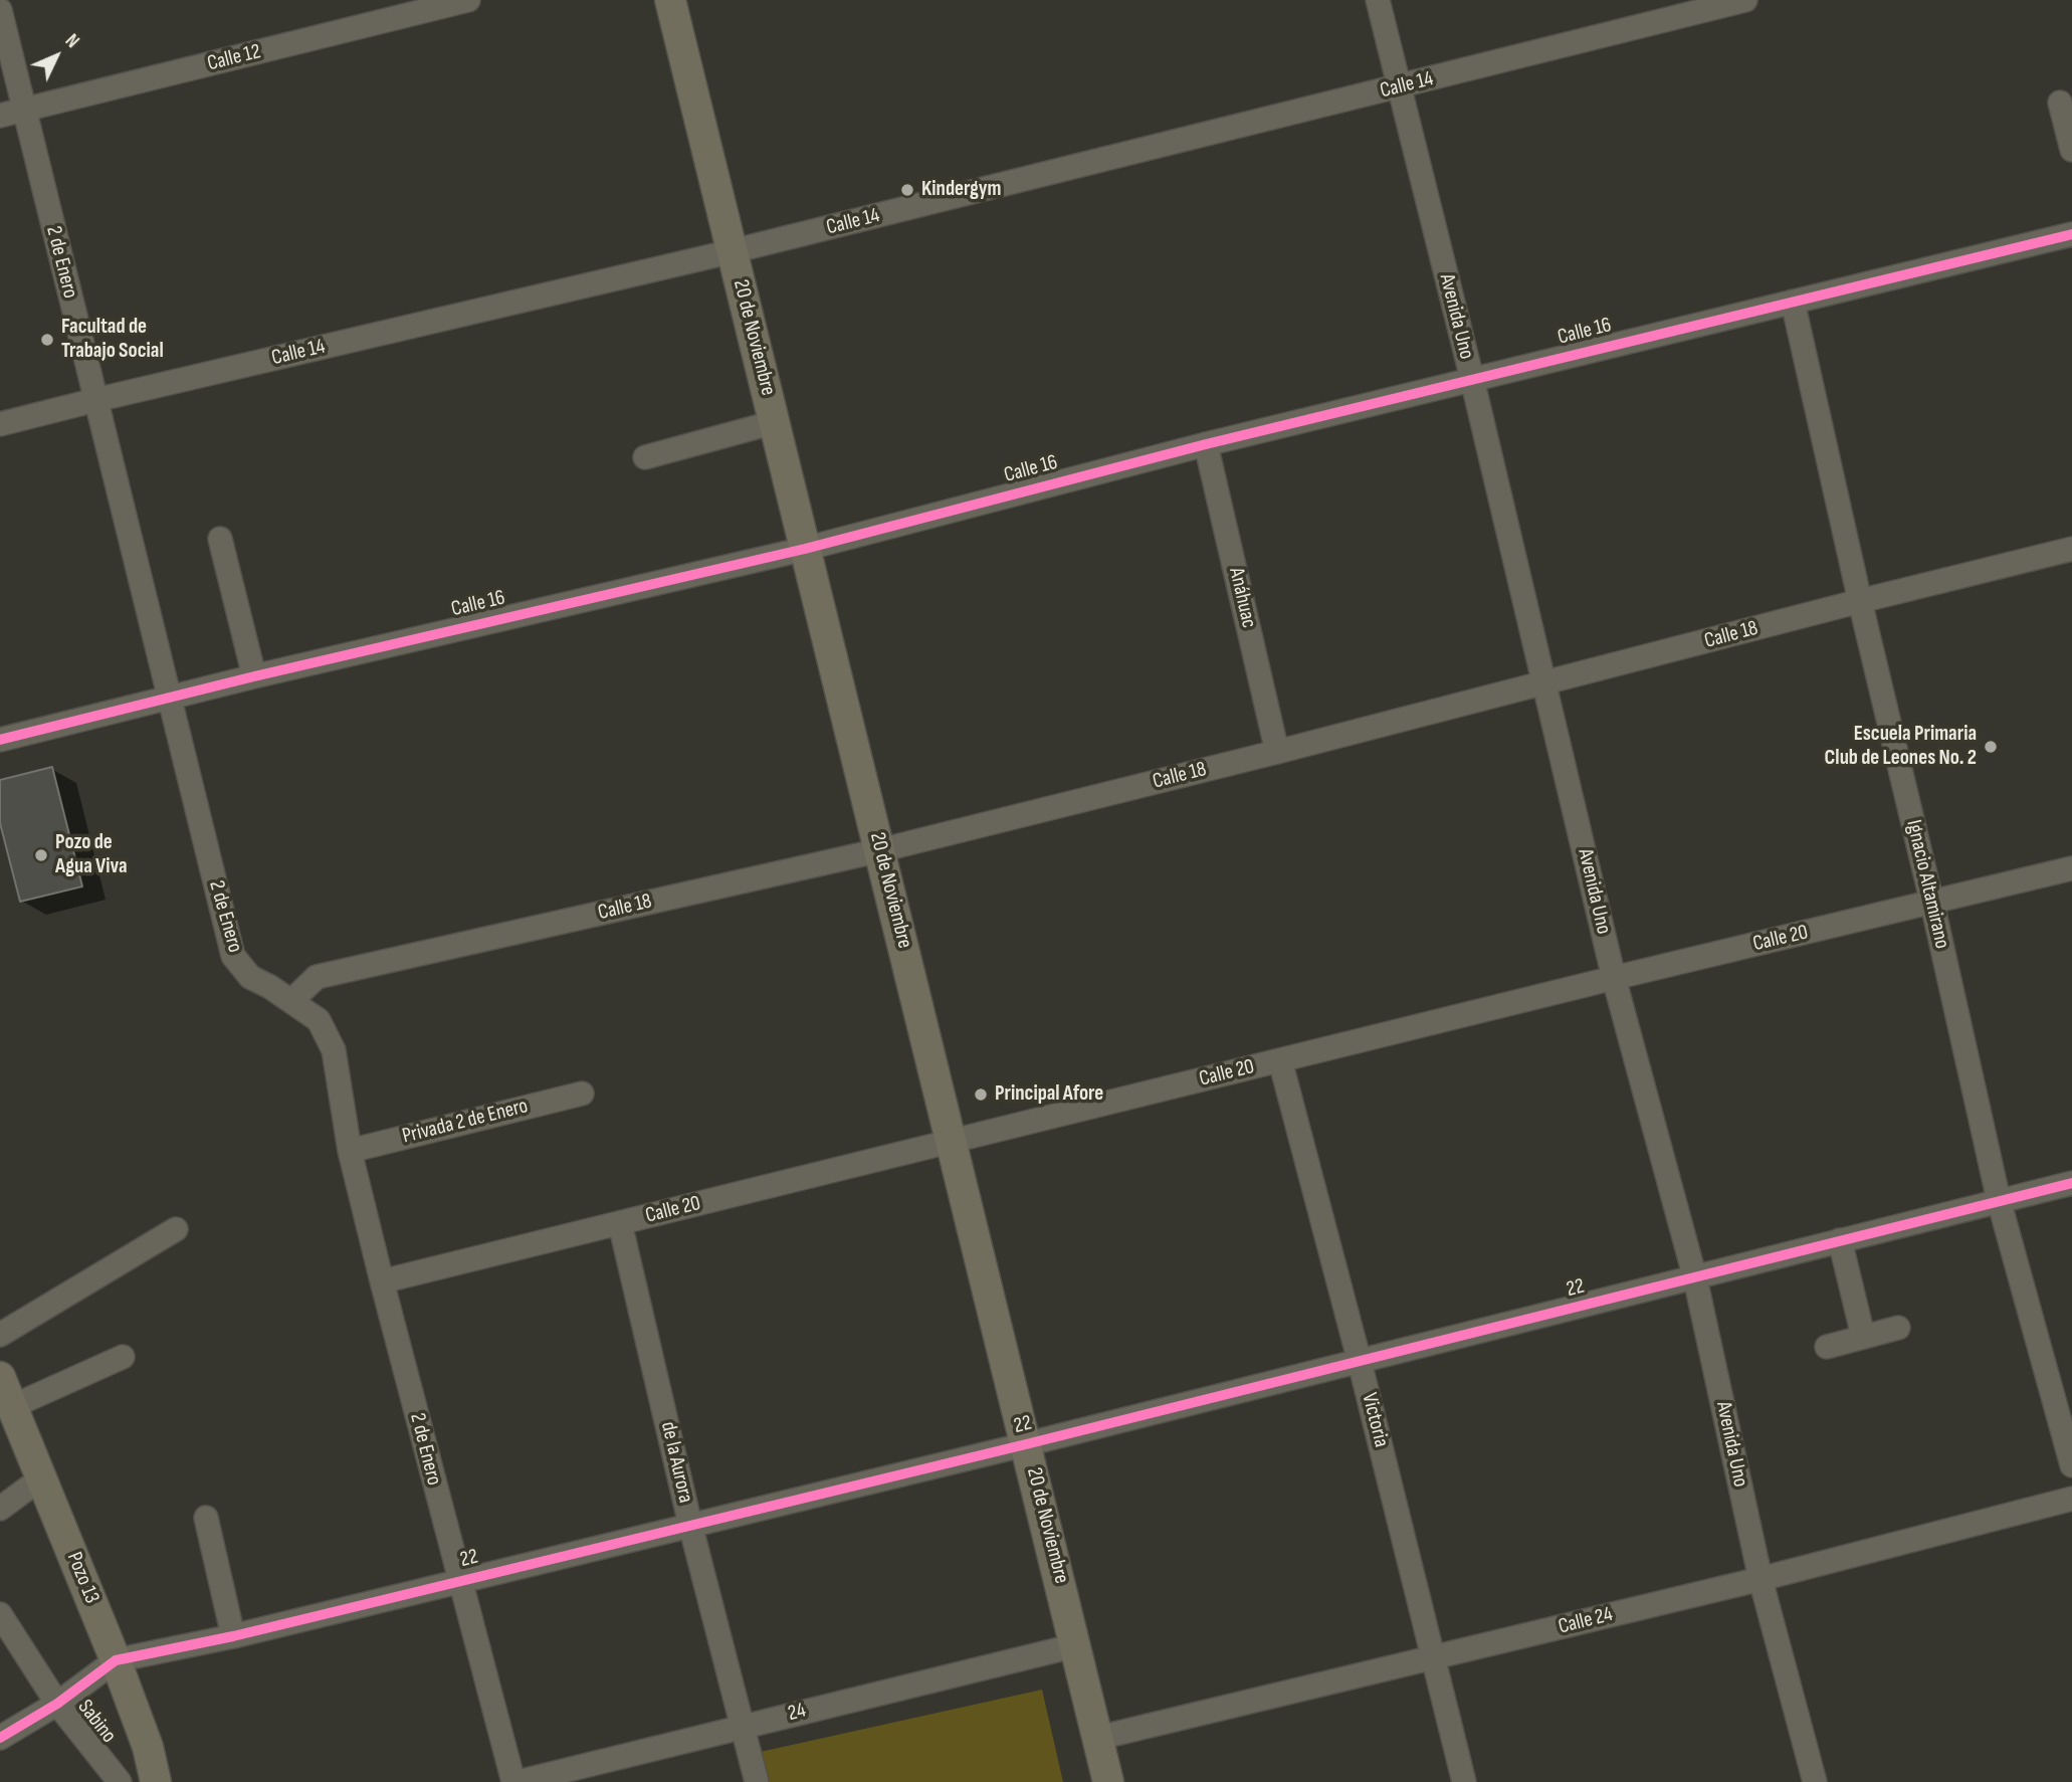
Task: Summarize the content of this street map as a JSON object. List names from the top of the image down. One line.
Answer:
{"streets":{"main road":["20 de Noviembre","Pozo 13"],"street":["Calle 12","Calle 14","2 de Enero","Avenida Uno","Calle 16","Anáhuac","Calle 18","Ignacio Altamirano","Calle 20","Privada 2 de Enero","22","Victoria","de la Aurora","Calle 24","24","Sabino"]},"crossings":[["Calle 12","2 de Enero"],["Calle 14","2 de Enero"],["Calle 14","Avenida Uno"],["Calle 14","20 de Noviembre"],["2 de Enero","Calle 16"],["2 de Enero","Calle 18"],["2 de Enero","Calle 20"],["2 de Enero","Privada 2 de Enero"],["2 de Enero","22"],["Avenida Uno","Calle 16"],["Avenida Uno","Calle 18"],["Avenida Uno","Calle 20"],["Avenida Uno","22"],["Avenida Uno","Calle 24"],["Calle 16","20 de Noviembre"],["Calle 16","Anáhuac"],["Calle 16","Ignacio Altamirano"],["20 de Noviembre","Calle 18"],["20 de Noviembre","Calle 20"],["20 de Noviembre","22"],["20 de Noviembre","Calle 24"],["20 de Noviembre","24"],["Anáhuac","Calle 18"],["Calle 18","Ignacio Altamirano"],["Ignacio Altamirano","Calle 20"],["Ignacio Altamirano","22"],["Calle 20","Victoria"],["Calle 20","de la Aurora"],["22","Victoria"],["22","de la Aurora"],["22","Pozo 13"],["22","Sabino"],["Victoria","Calle 24"],["de la Aurora","24"]],"places":["Kindergym","Facultad de Trabajo Social","Escuela Primaria Club de Leones No. 2","Pozo de Agua Viva","Principal Afore"],"north":"top right"}
